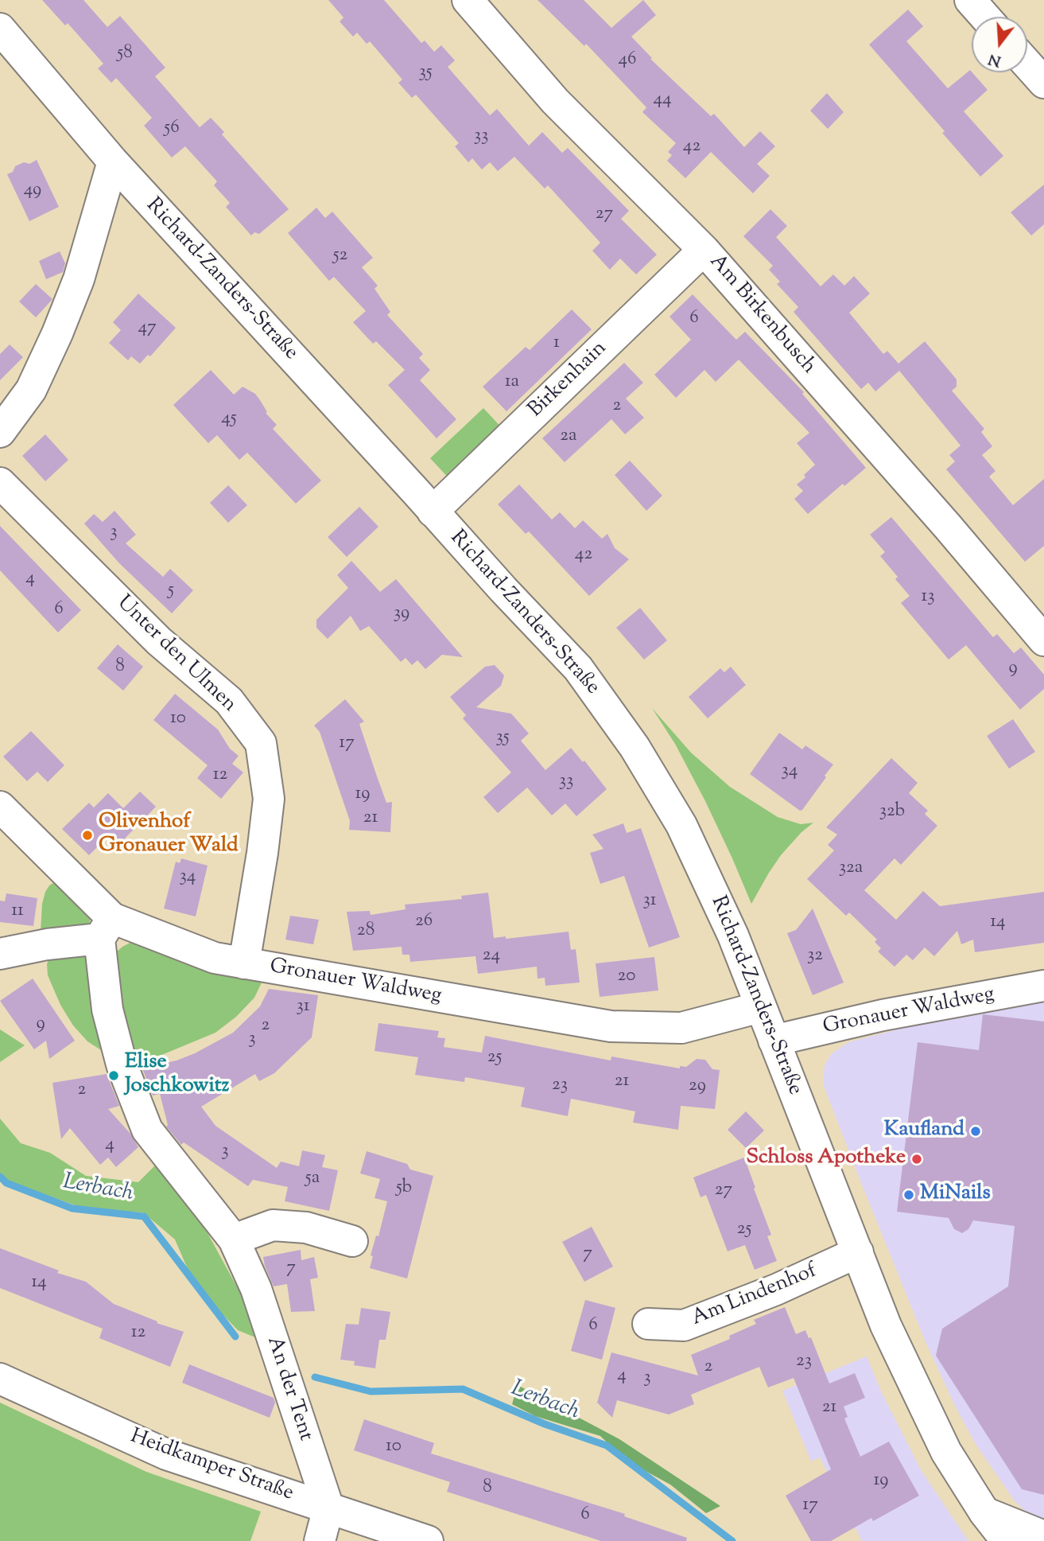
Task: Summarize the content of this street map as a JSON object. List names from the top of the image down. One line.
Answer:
{"streets":{"street":["Richard-Zanders-Straße","Am Birkenbusch","Birkenhain","Unter den Ulmen","Gronauer Waldweg","Am Lindenhof","An der Tent","Heidkamper Straße"]},"crossings":[["Richard-Zanders-Straße","Birkenhain"],["Richard-Zanders-Straße","Gronauer Waldweg"],["Richard-Zanders-Straße","Am Lindenhof"],["Am Birkenbusch","Birkenhain"],["Unter den Ulmen","Gronauer Waldweg"],["Gronauer Waldweg","An der Tent"],["An der Tent","Heidkamper Straße"]],"water":["Lerbach"],"places":["Olivenhof Gronauer Wald","Elise Joschkowitz","Kaufland","Schloss Apotheke","MiNails"],"house_numbers":["58","46","35","44","56","33","42","49","27","52","6","47","1","1a","2","45","2a","3","42","4","5","13","6","39","8","9","10","35","17","34","12","33","19","32b","21","32a","34","31","11","26","14","28","24","32","20","31","9","2","3","25","21","23","29","2","4","3","5a","5b","27","25","7","7","14","6","12","23","2","4","3","21","10","19","8","17","6"],"north":"bottom"}
